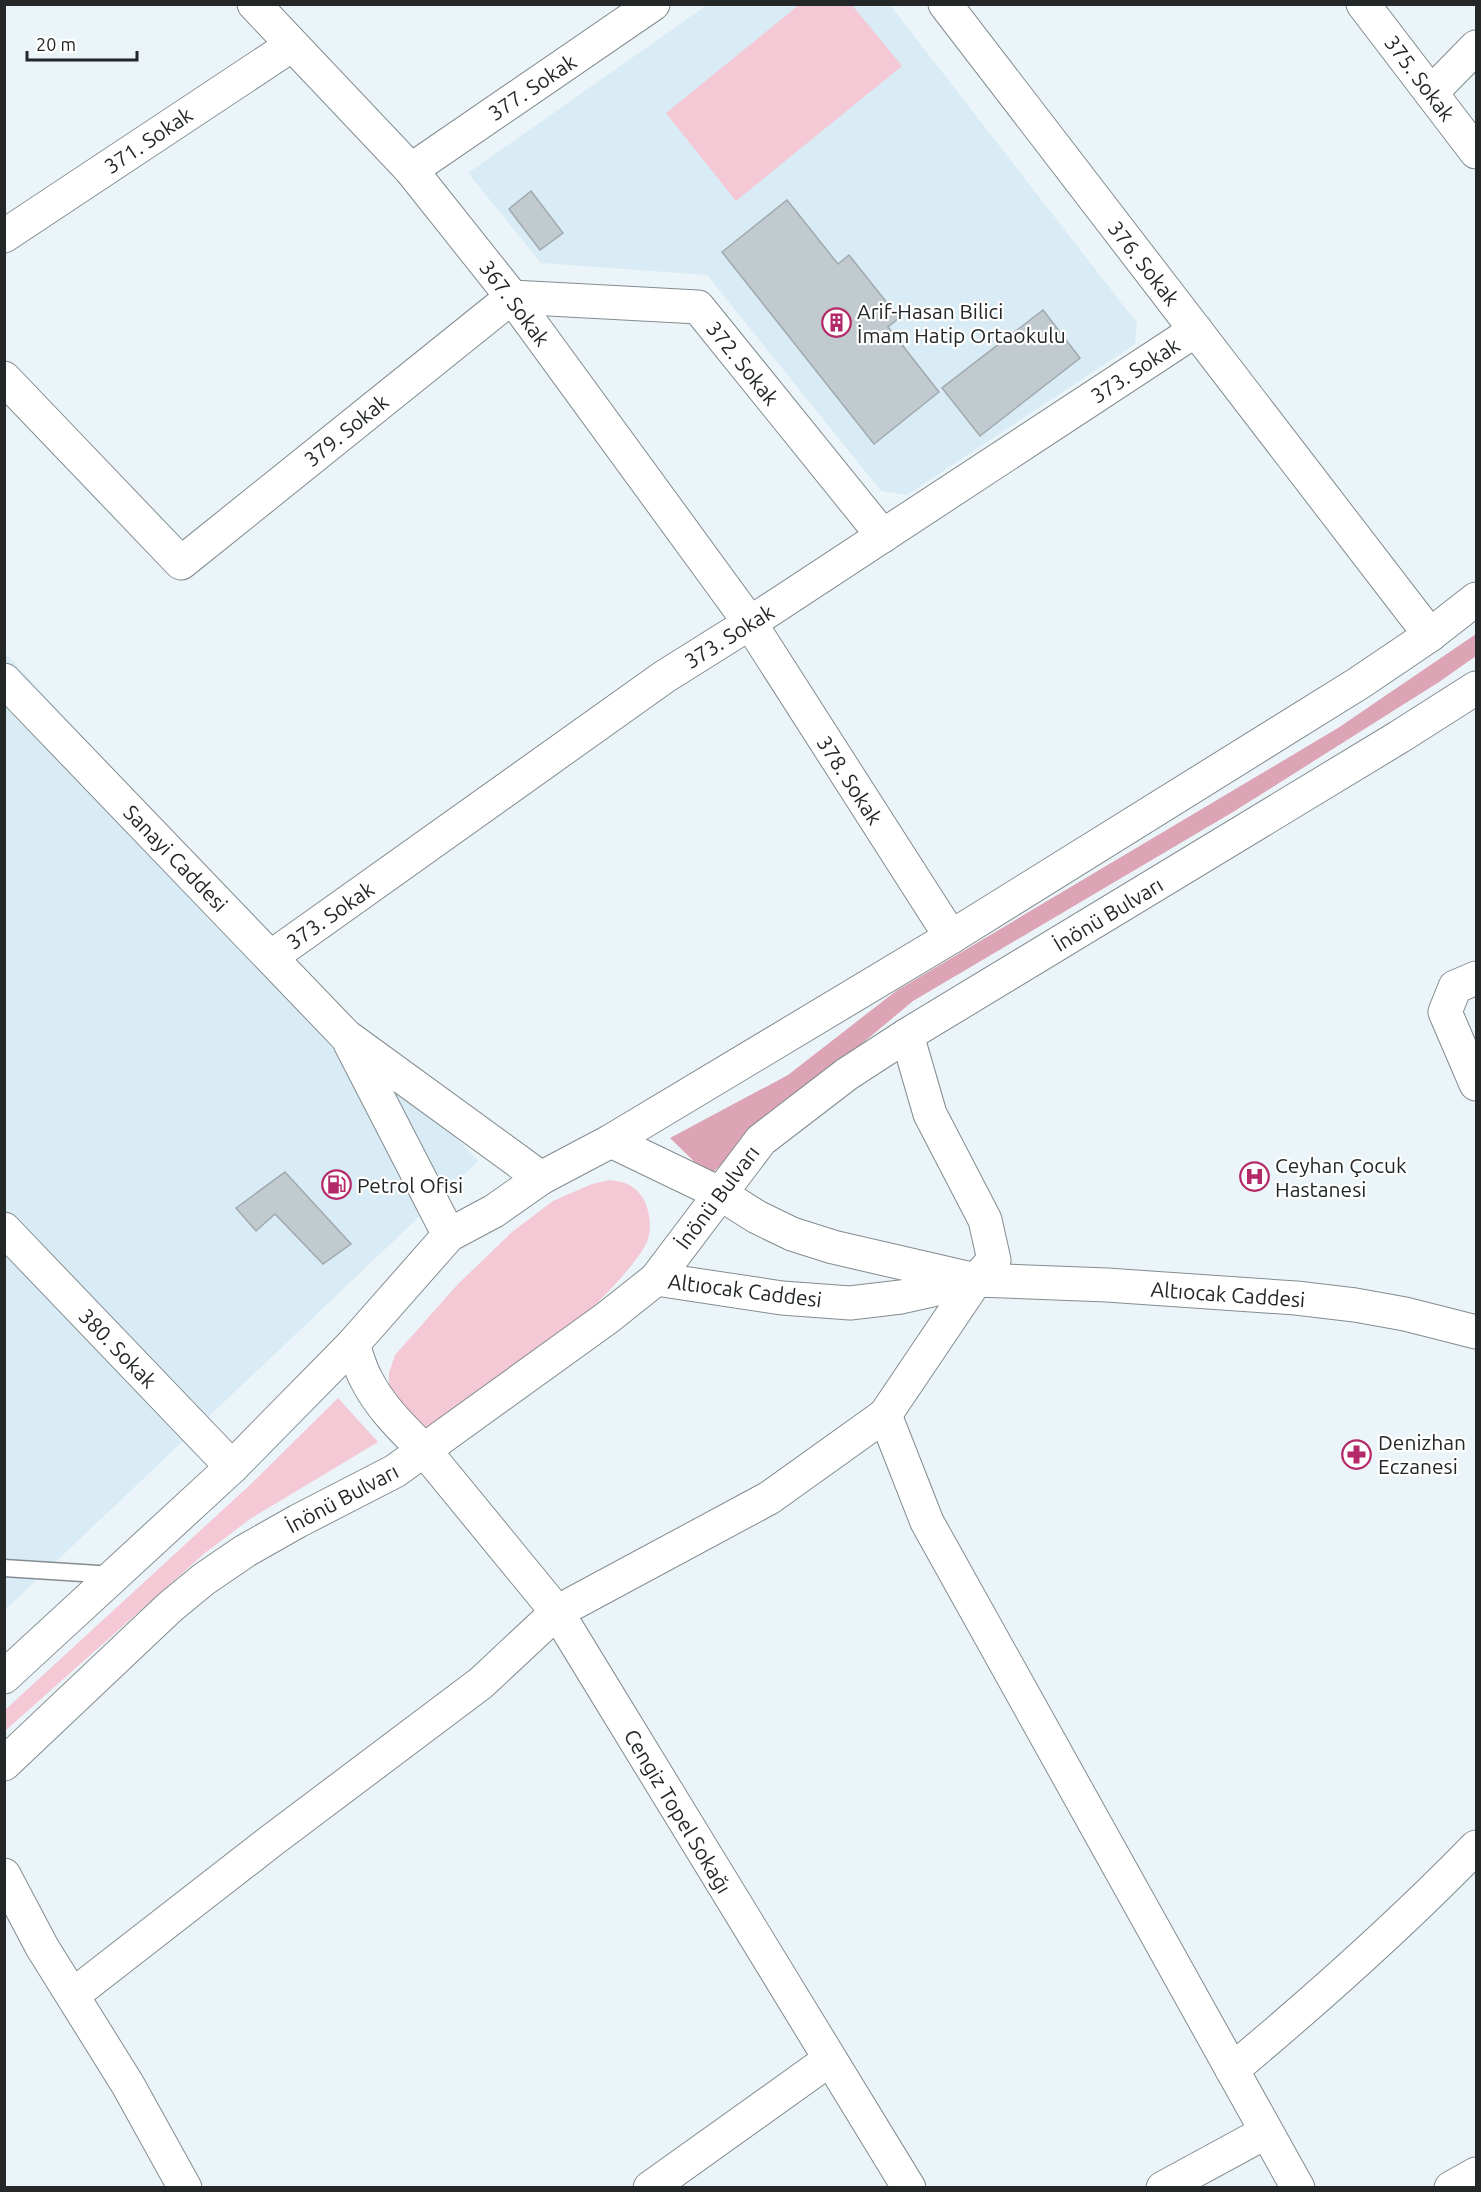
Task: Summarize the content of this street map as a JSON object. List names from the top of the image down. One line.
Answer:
{"streets":{"street":["375. Sokak","377. Sokak","371. Sokak","376. Sokak","367. Sokak","372. Sokak","373. Sokak","379. Sokak","378. Sokak","Sanayi Caddesi","İnönü Bulvarı","Altıocak Caddesi","380. Sokak","Cengiz Topel Sokağı"]},"crossings":[["377. Sokak","367. Sokak"],["371. Sokak","367. Sokak"],["376. Sokak","373. Sokak"],["367. Sokak","372. Sokak"],["367. Sokak","373. Sokak"],["367. Sokak","379. Sokak"],["367. Sokak","378. Sokak"],["372. Sokak","373. Sokak"],["372. Sokak","379. Sokak"],["373. Sokak","378. Sokak"],["373. Sokak","Sanayi Caddesi"],["İnönü Bulvarı","Altıocak Caddesi"],["İnönü Bulvarı","Cengiz Topel Sokağı"]],"places":{"building":["Arif-Hasan Bilici İmam Hatip Ortaokulu"],"hospital":["Ceyhan Çocuk Hastanesi"],"fuel station":["Petrol Ofisi"],"pharmacy":["Denizhan Eczanesi"]},"scale_bar":"20 m"}
